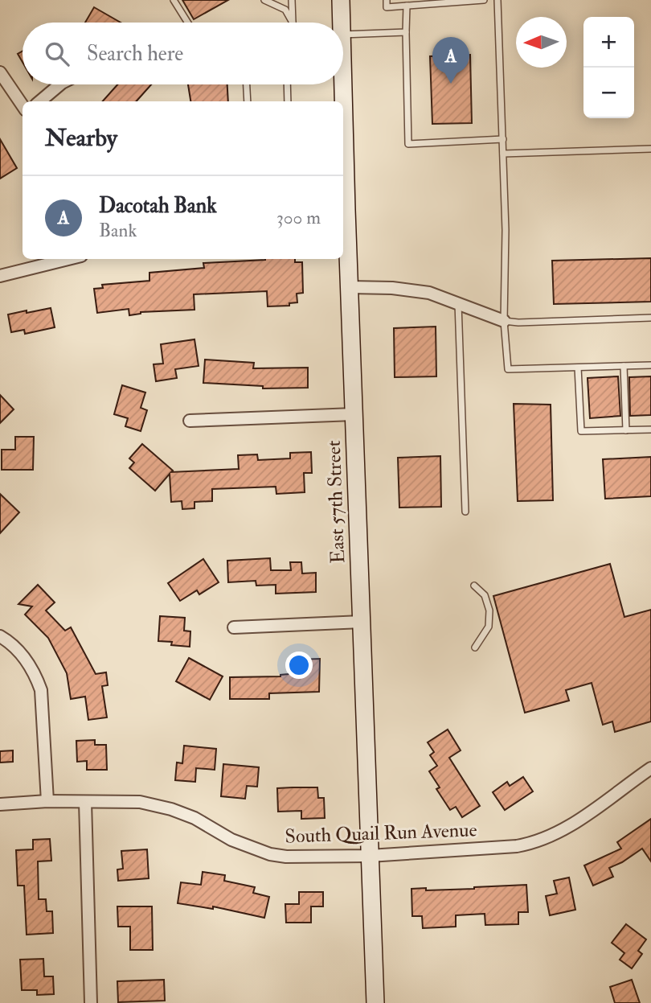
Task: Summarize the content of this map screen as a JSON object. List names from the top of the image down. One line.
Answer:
{"streets":{"main road":["East 57th Street"],"street":["South Quail Run Avenue"]},"crossings":[["East 57th Street","South Quail Run Avenue"]],"north":"left","page":{"map_buttons":["+","−"],"search":"Search here","pins":"A","heading":"Nearby","list":[{"mark":"A","name":"Dacotah Bank","note":"Bank","value":"300 m"}]}}
